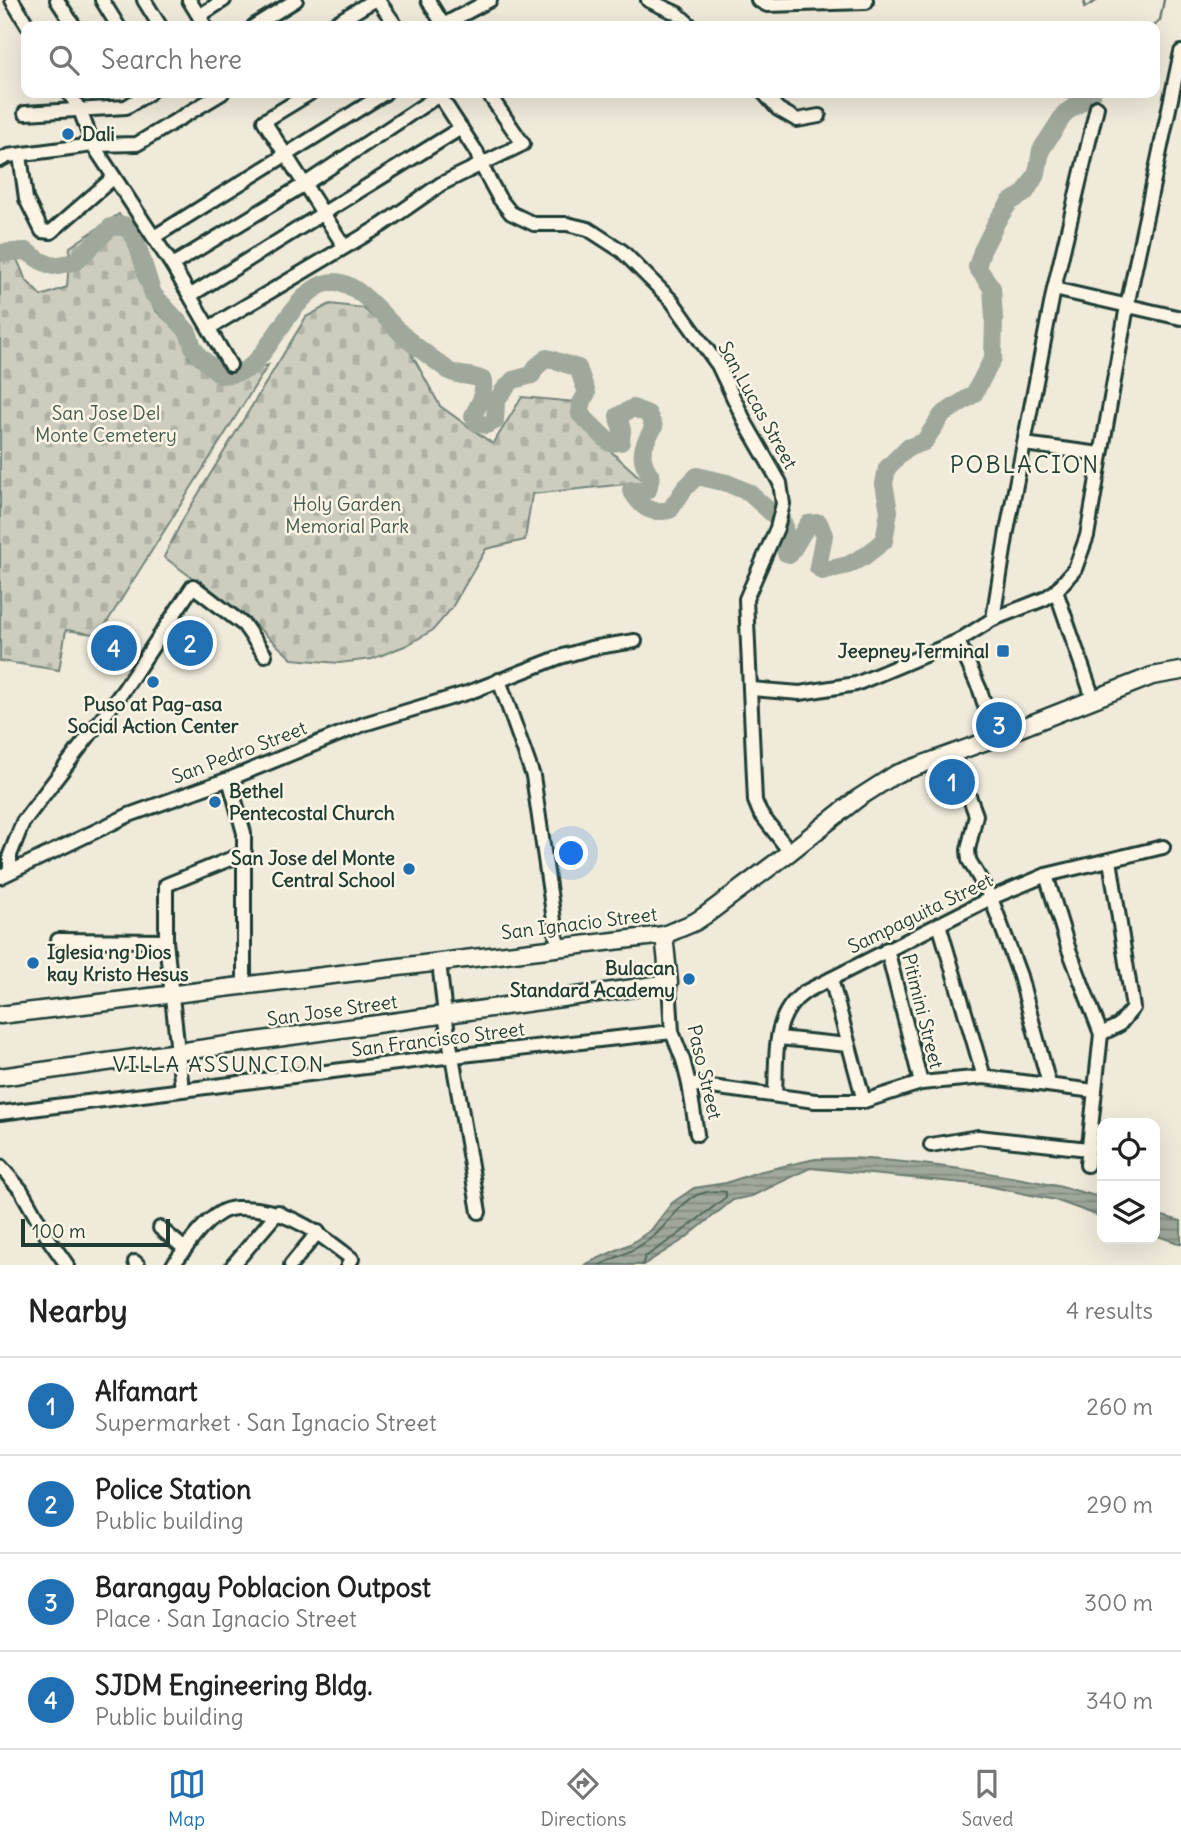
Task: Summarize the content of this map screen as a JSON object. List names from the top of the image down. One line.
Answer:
{"streets":{"main road":["San Ignacio Street","San Jose Street","Paso Street"],"street":["San Lucas Street","San Pedro Street","Sampaguita Street","Pitimini Street","San Francisco Street"]},"crossings":[["San Lucas Street","San Ignacio Street"],["Sampaguita Street","Pitimini Street"],["San Ignacio Street","Paso Street"],["San Jose Street","Paso Street"],["San Francisco Street","Paso Street"]],"districts":["POBLACION","VILLA ASSUNCION"],"parks":["San Jose Del Monte Cemetery","Holy Garden Memorial Park"],"places":{"other":["Dali","Puso at Pag-asa Social Action Center","Bethel Pentecostal Church","San Jose del Monte Central School","Iglesia ng Dios kay Kristo Hesus","Bulacan Standard Academy"],"transit":["Jeepney Terminal"]},"scale_bar":"100 m","page":{"search":"Search here","pins":["2","4","3","1"],"scale":"100 m","heading":["Nearby","4 results"],"list":[{"mark":"1","name":"Alfamart","note":"Supermarket · San Ignacio Street","value":"260 m"},{"mark":"2","name":"Police Station","note":"Public building","value":"290 m"},{"mark":"3","name":"Barangay Poblacion Outpost","note":"Place · San Ignacio Street","value":"300 m"},{"mark":"4","name":"SJDM Engineering Bldg.","note":"Public building","value":"340 m"}],"nav":["Map","Directions","Saved"]}}
